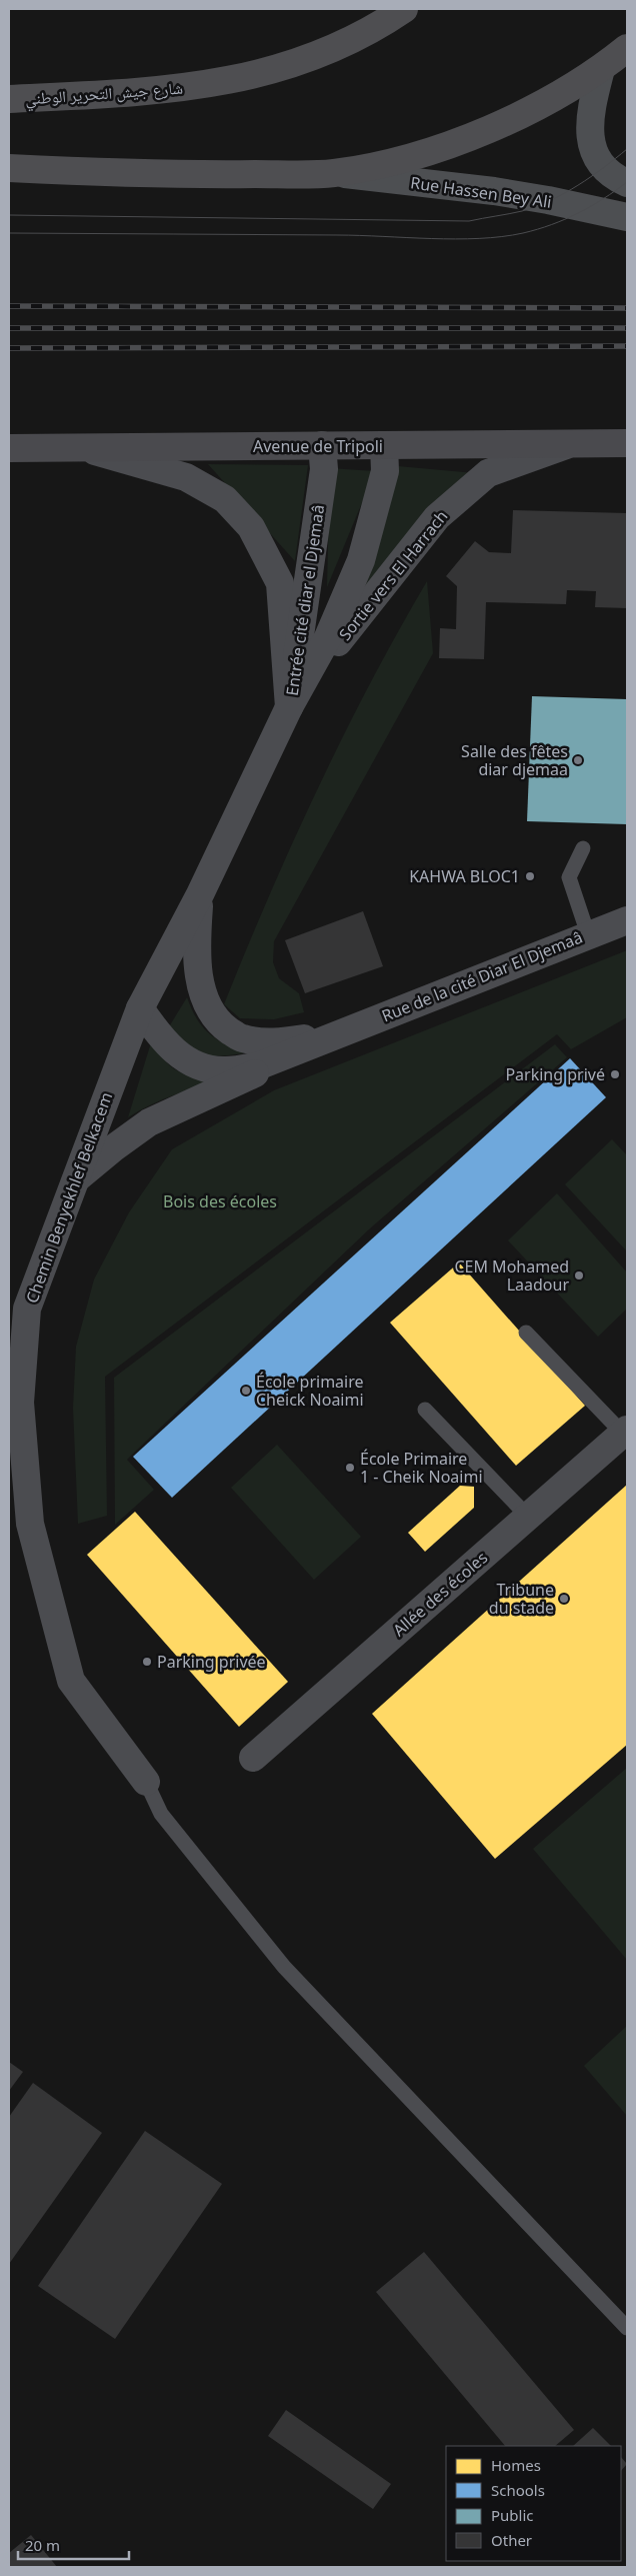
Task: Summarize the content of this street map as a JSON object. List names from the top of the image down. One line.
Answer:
{"streets":{"highway":["شارع جيش التحرير الوطني"],"main road":["Rue Hassen Bey Ali","Avenue de Tripoli"],"street":["Sortie vers El Harrach","Entrée cité diar el Djemaâ","Rue de la cité Diar El Djemaâ","Chemin Benyekhlef Belkacem","Allée des écoles"]},"crossings":[["Avenue de Tripoli","Sortie vers El Harrach"],["Avenue de Tripoli","Entrée cité diar el Djemaâ"],["Sortie vers El Harrach","Entrée cité diar el Djemaâ"],["Sortie vers El Harrach","Rue de la cité Diar El Djemaâ"],["Entrée cité diar el Djemaâ","Rue de la cité Diar El Djemaâ"],["Rue de la cité Diar El Djemaâ","Chemin Benyekhlef Belkacem"]],"parks":["Bois des écoles"],"places":["Salle des fêtes diar djemaa","KAHWA BLOC1","Parking privé","CEM Mohamed Laadour","École primaire Cheick Noaimi","École Primaire 1 - Cheik Noaimi","Tribune du stade","Parking privée"],"legend":["Homes","Schools","Public","Other"],"scale_bar":"20 m"}
